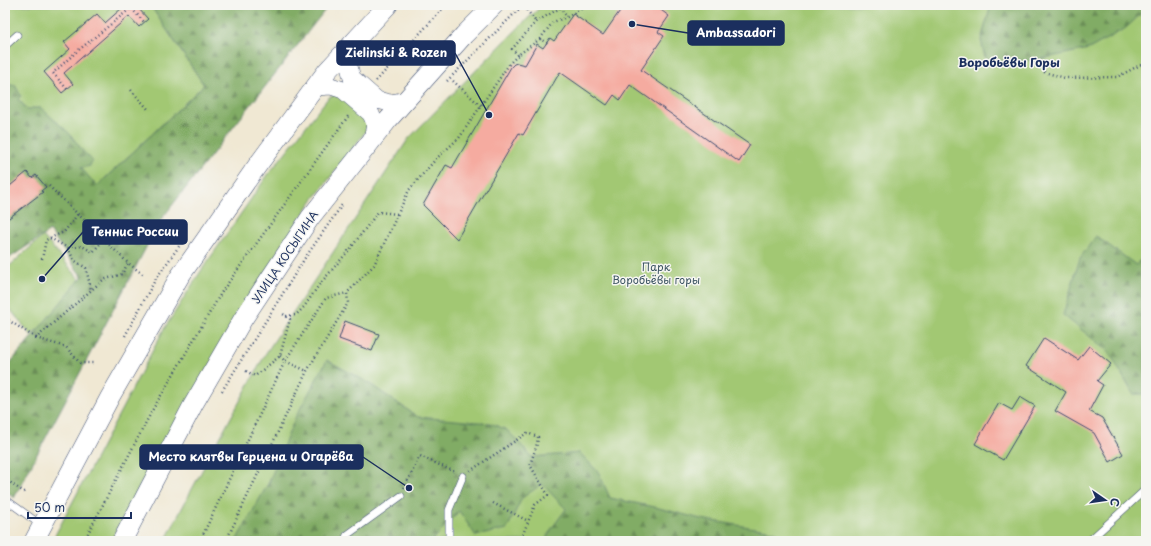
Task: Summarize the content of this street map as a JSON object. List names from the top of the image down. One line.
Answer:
{"streets":{"main road":["УЛИЦА КОСЫГИНА"]},"districts":["Воробьёвы Горы"],"parks":["Парк Воробьёвы горы"],"places":["Ambassadori","Zielinski & Rozen","Теннис России","Место клятвы Герцена и Огарёва"],"scale_bar":"50 m","north":"right"}
